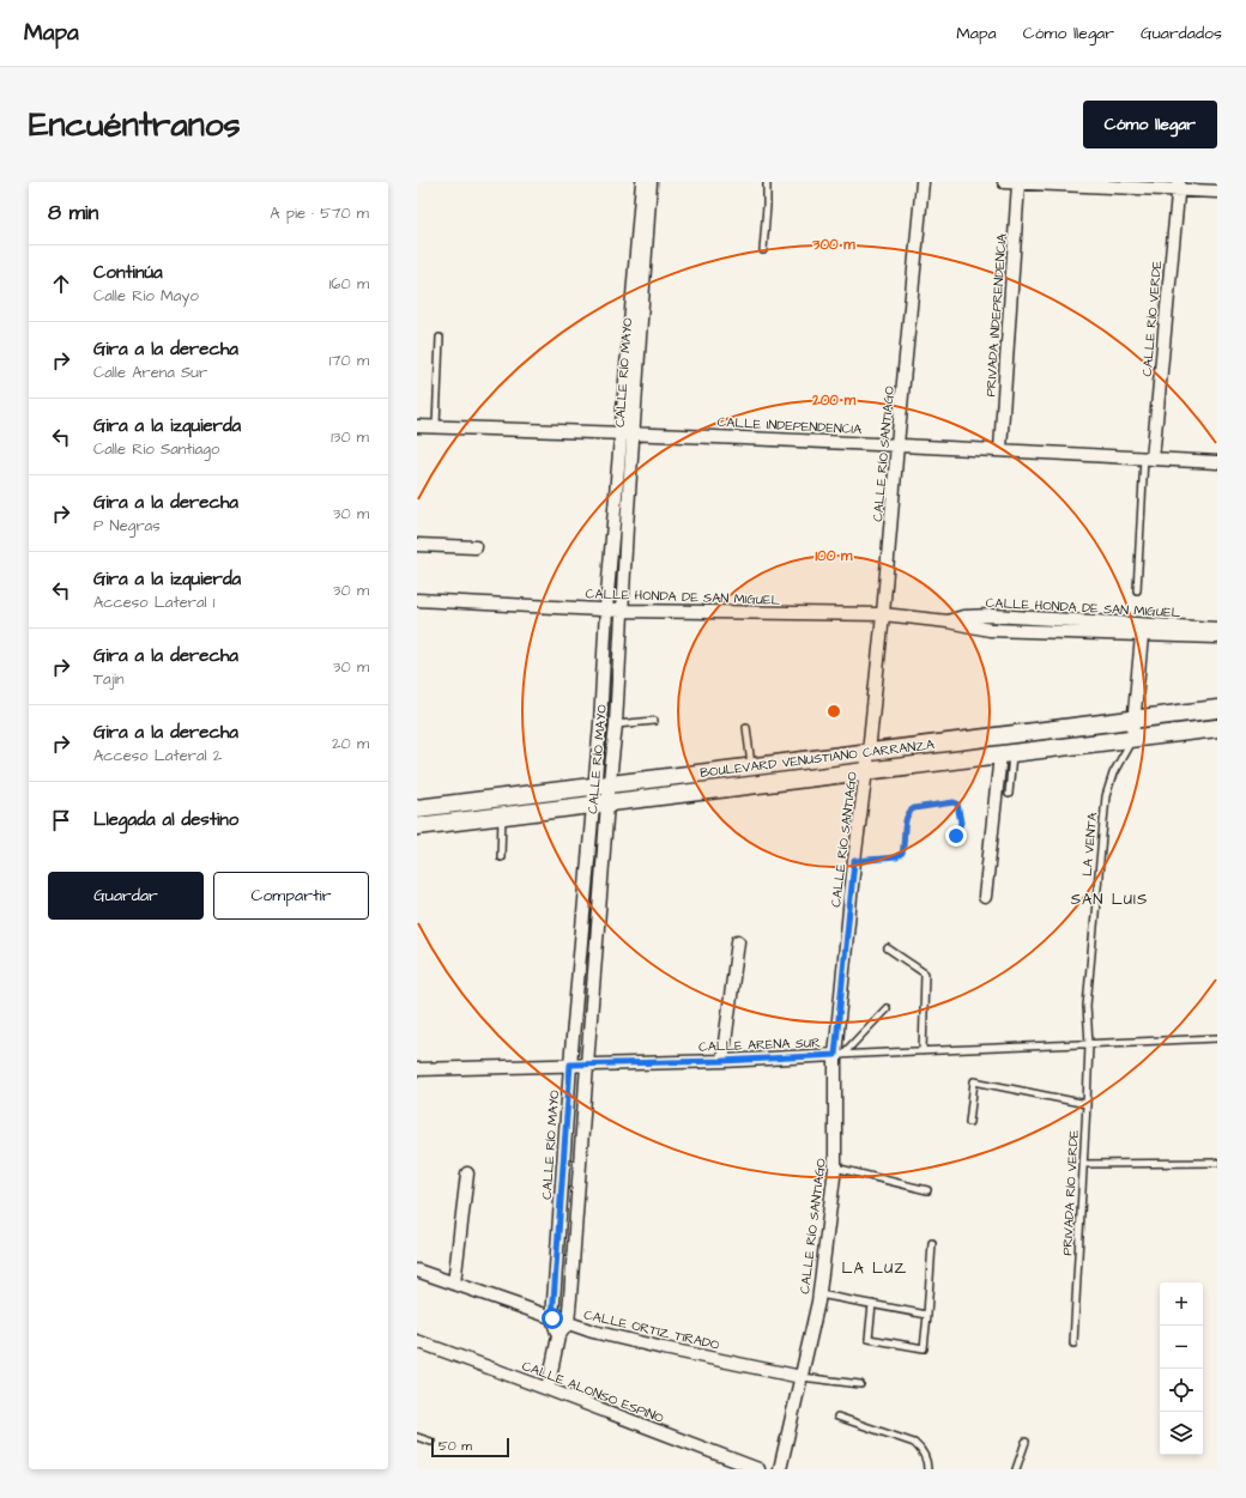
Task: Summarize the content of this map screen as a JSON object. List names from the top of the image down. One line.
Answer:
{"streets":{"main road":["BOULEVARD VENUSTIANO CARRANZA"],"street":["PRIVADA INDEPRENDENCIA","CALLE RÍO VERDE","CALLE RÍO MAYO","CALLE INDEPENDENCIA","CALLE RÍO SANTIAGO","CALLE HONDA DE SAN MIGUEL","CALLE ARENA SUR","CALLE ORTIZ TIRADO","CALLE ALONSO ESPINO"],"lane":["LA VENTA","PRIVADA RÍO VERDE"]},"crossings":[["PRIVADA INDEPRENDENCIA","CALLE INDEPENDENCIA"],["CALLE RÍO VERDE","CALLE INDEPENDENCIA"],["CALLE RÍO MAYO","CALLE INDEPENDENCIA"],["CALLE RÍO MAYO","CALLE HONDA DE SAN MIGUEL"],["CALLE RÍO MAYO","BOULEVARD VENUSTIANO CARRANZA"],["CALLE RÍO MAYO","CALLE ARENA SUR"],["CALLE RÍO MAYO","CALLE ORTIZ TIRADO"],["CALLE RÍO MAYO","CALLE ALONSO ESPINO"],["CALLE INDEPENDENCIA","CALLE RÍO SANTIAGO"],["CALLE RÍO SANTIAGO","CALLE HONDA DE SAN MIGUEL"],["CALLE RÍO SANTIAGO","BOULEVARD VENUSTIANO CARRANZA"],["CALLE RÍO SANTIAGO","CALLE ARENA SUR"],["CALLE RÍO SANTIAGO","CALLE ORTIZ TIRADO"],["BOULEVARD VENUSTIANO CARRANZA","LA VENTA"],["LA VENTA","CALLE ARENA SUR"],["LA VENTA","PRIVADA RÍO VERDE"],["CALLE ARENA SUR","PRIVADA RÍO VERDE"]],"districts":["SAN LUIS","LA LUZ"],"scale_bar":"50 m","page":{"header":"Mapa","nav":["Mapa","Cómo llegar","Guardados"],"buttons":["Cómo llegar",["Guardar","Compartir"]],"title":"Encuéntranos","heading":["8 min","A pie · 570 m"],"list":[["Continúa","Calle Río Mayo","160 m"],["Gira a la derecha","Calle Arena Sur","170 m"],["Gira a la izquierda","Calle Río Santiago","130 m"],["Gira a la derecha","P Negras","30 m"],["Gira a la izquierda","Acceso Lateral 1","30 m"],["Gira a la derecha","Tajín","30 m"],["Gira a la derecha","Acceso Lateral 2","20 m"],"Llegada al destino"],"map_buttons":["+","−"],"scale":"50 m"},"rings":["300 m","200 m","100 m"]}
